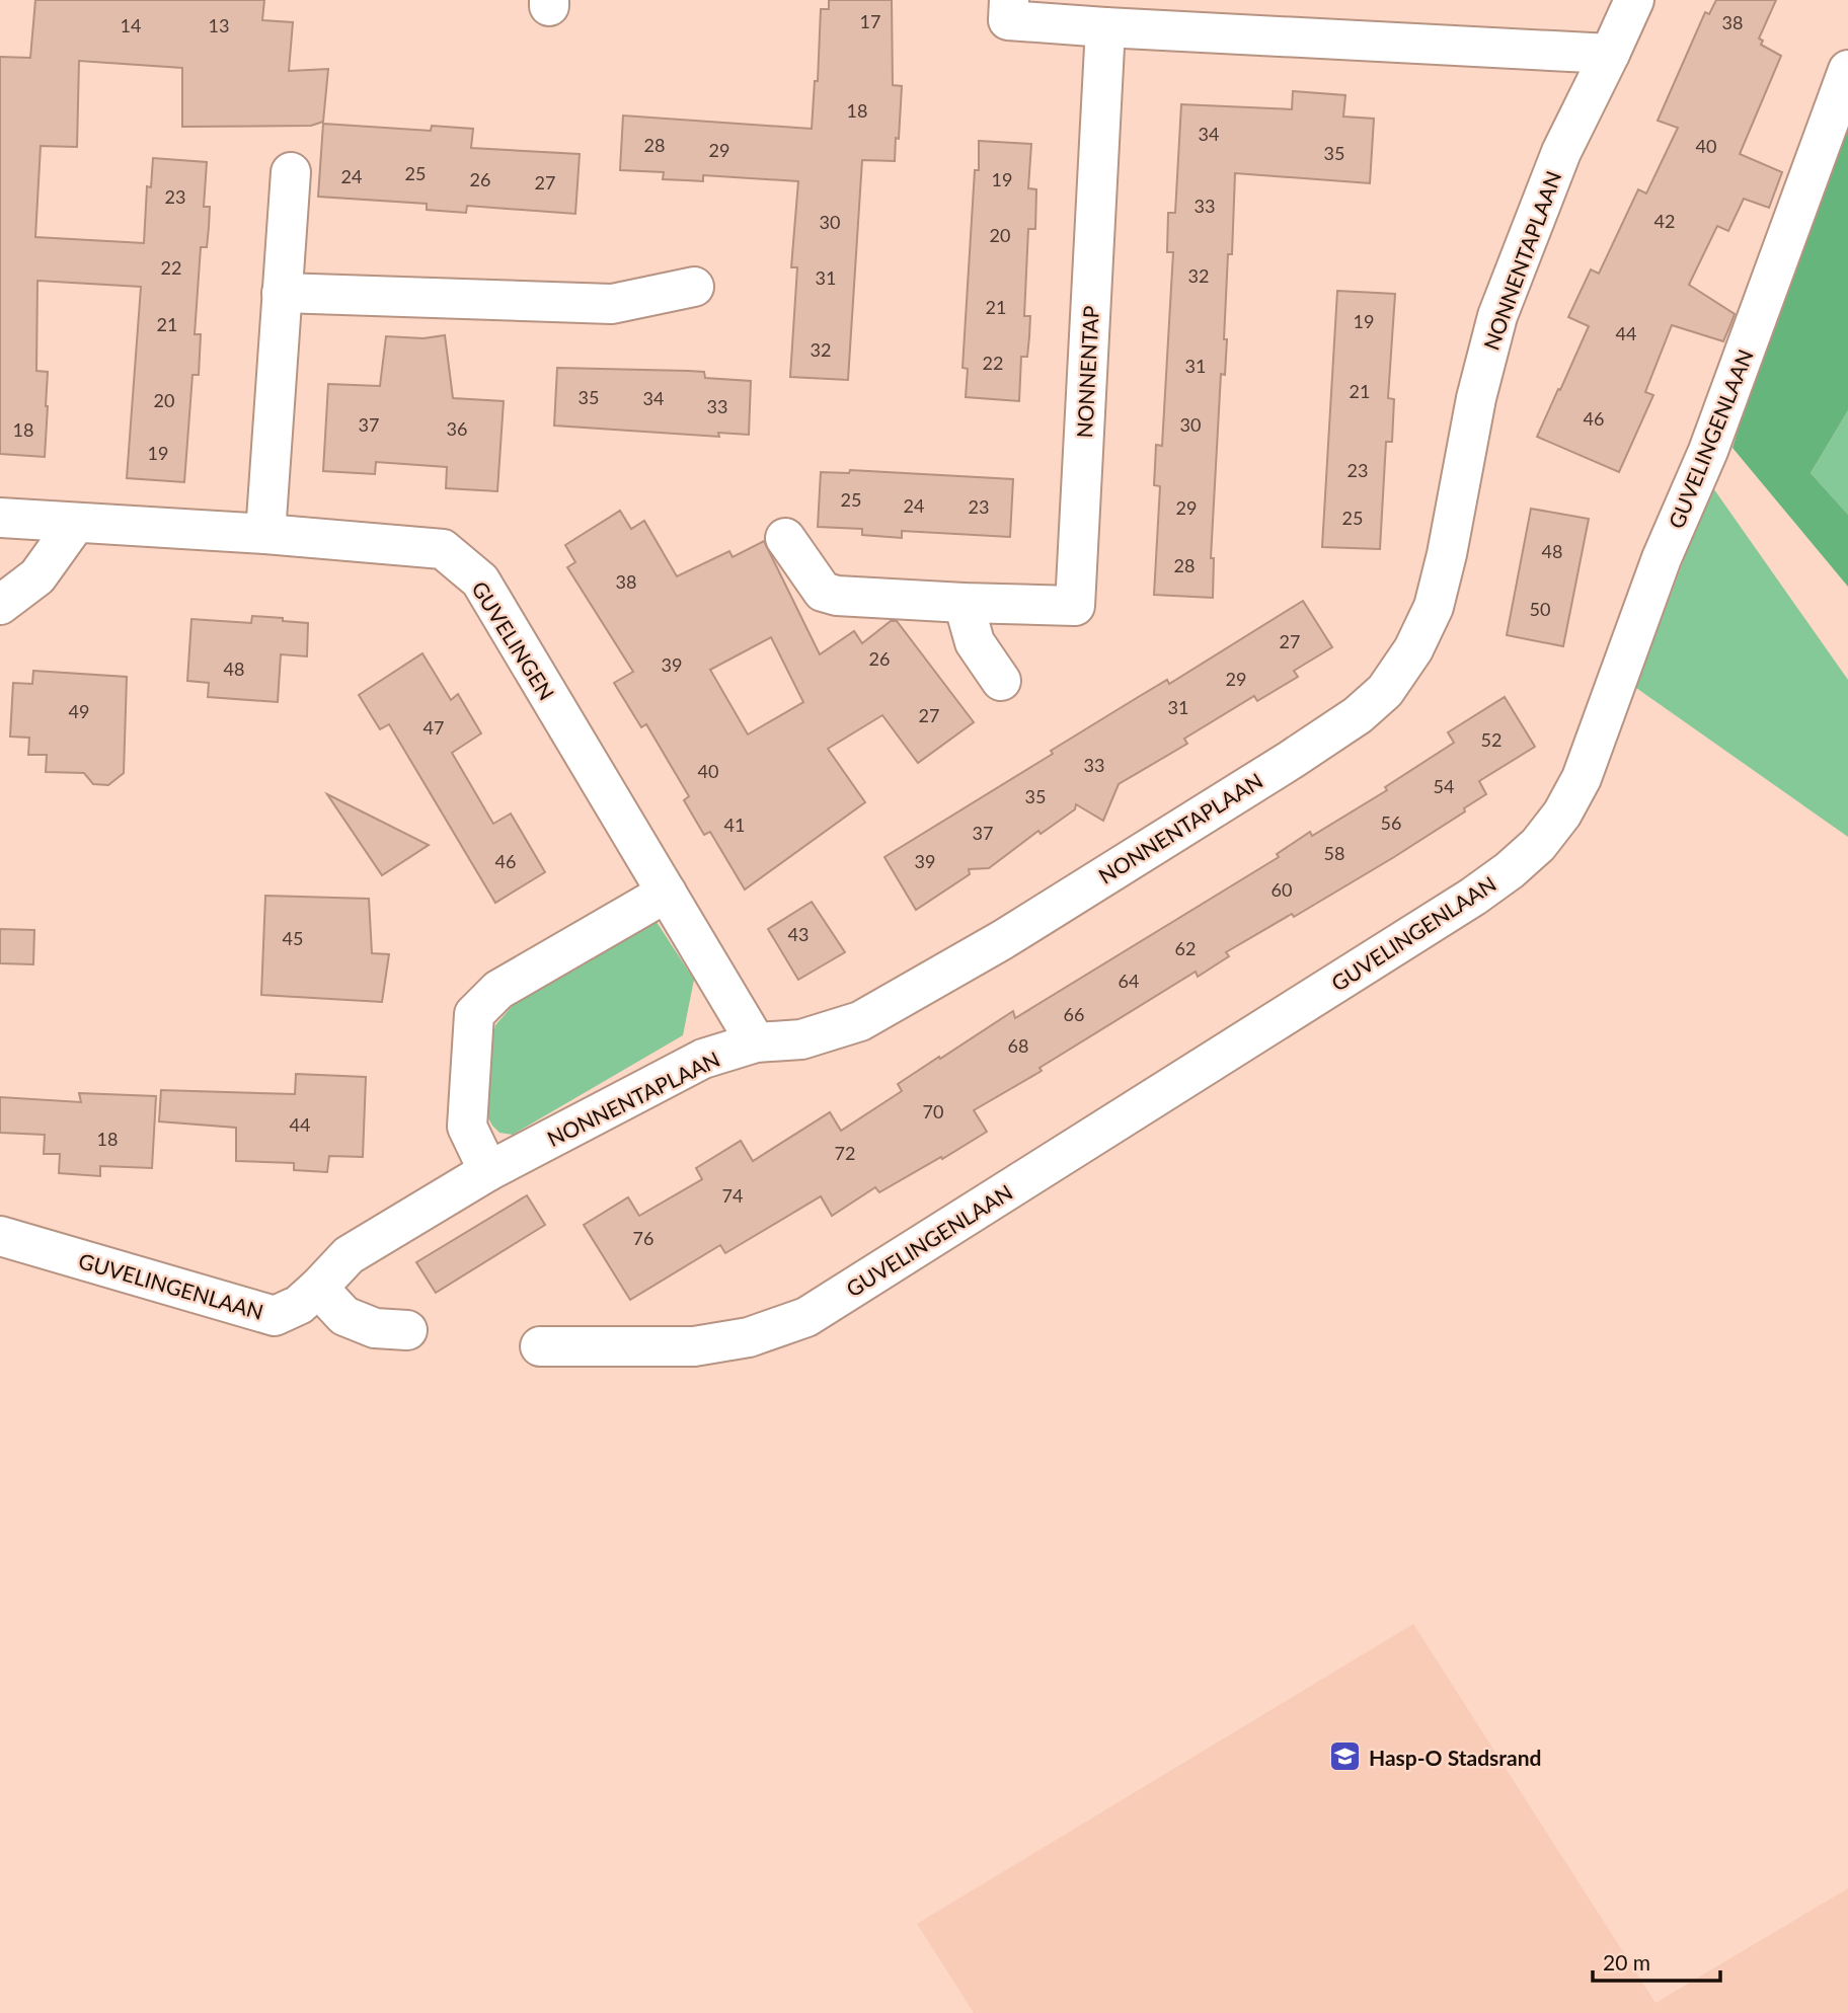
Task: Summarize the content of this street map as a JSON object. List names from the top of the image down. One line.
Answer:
{"streets":{"street":["NONNENTAPLAAN","NONNENTAP","GUVELINGENLAAN","GUVELINGEN"]},"crossings":[["NONNENTAPLAAN","GUVELINGENLAAN"],["NONNENTAPLAAN","GUVELINGEN"]],"places":{"school or university":["Hasp-O Stadsrand"]},"house_numbers":["17","38","14","13","18","34","28","40","29","35","25","24","26","19","27","23","33","42","30","20","22","32","31","21","19","21","44","32","22","31","21","35","34","20","33","46","37","30","36","18","19","23","25","24","23","29","25","48","28","38","50","27","26","39","48","29","31","49","27","47","52","33","40","54","35","56","41","37","58","46","39","60","43","45","62","64","66","68","70","44","18","72","74","76"],"scale_bar":"20 m"}
